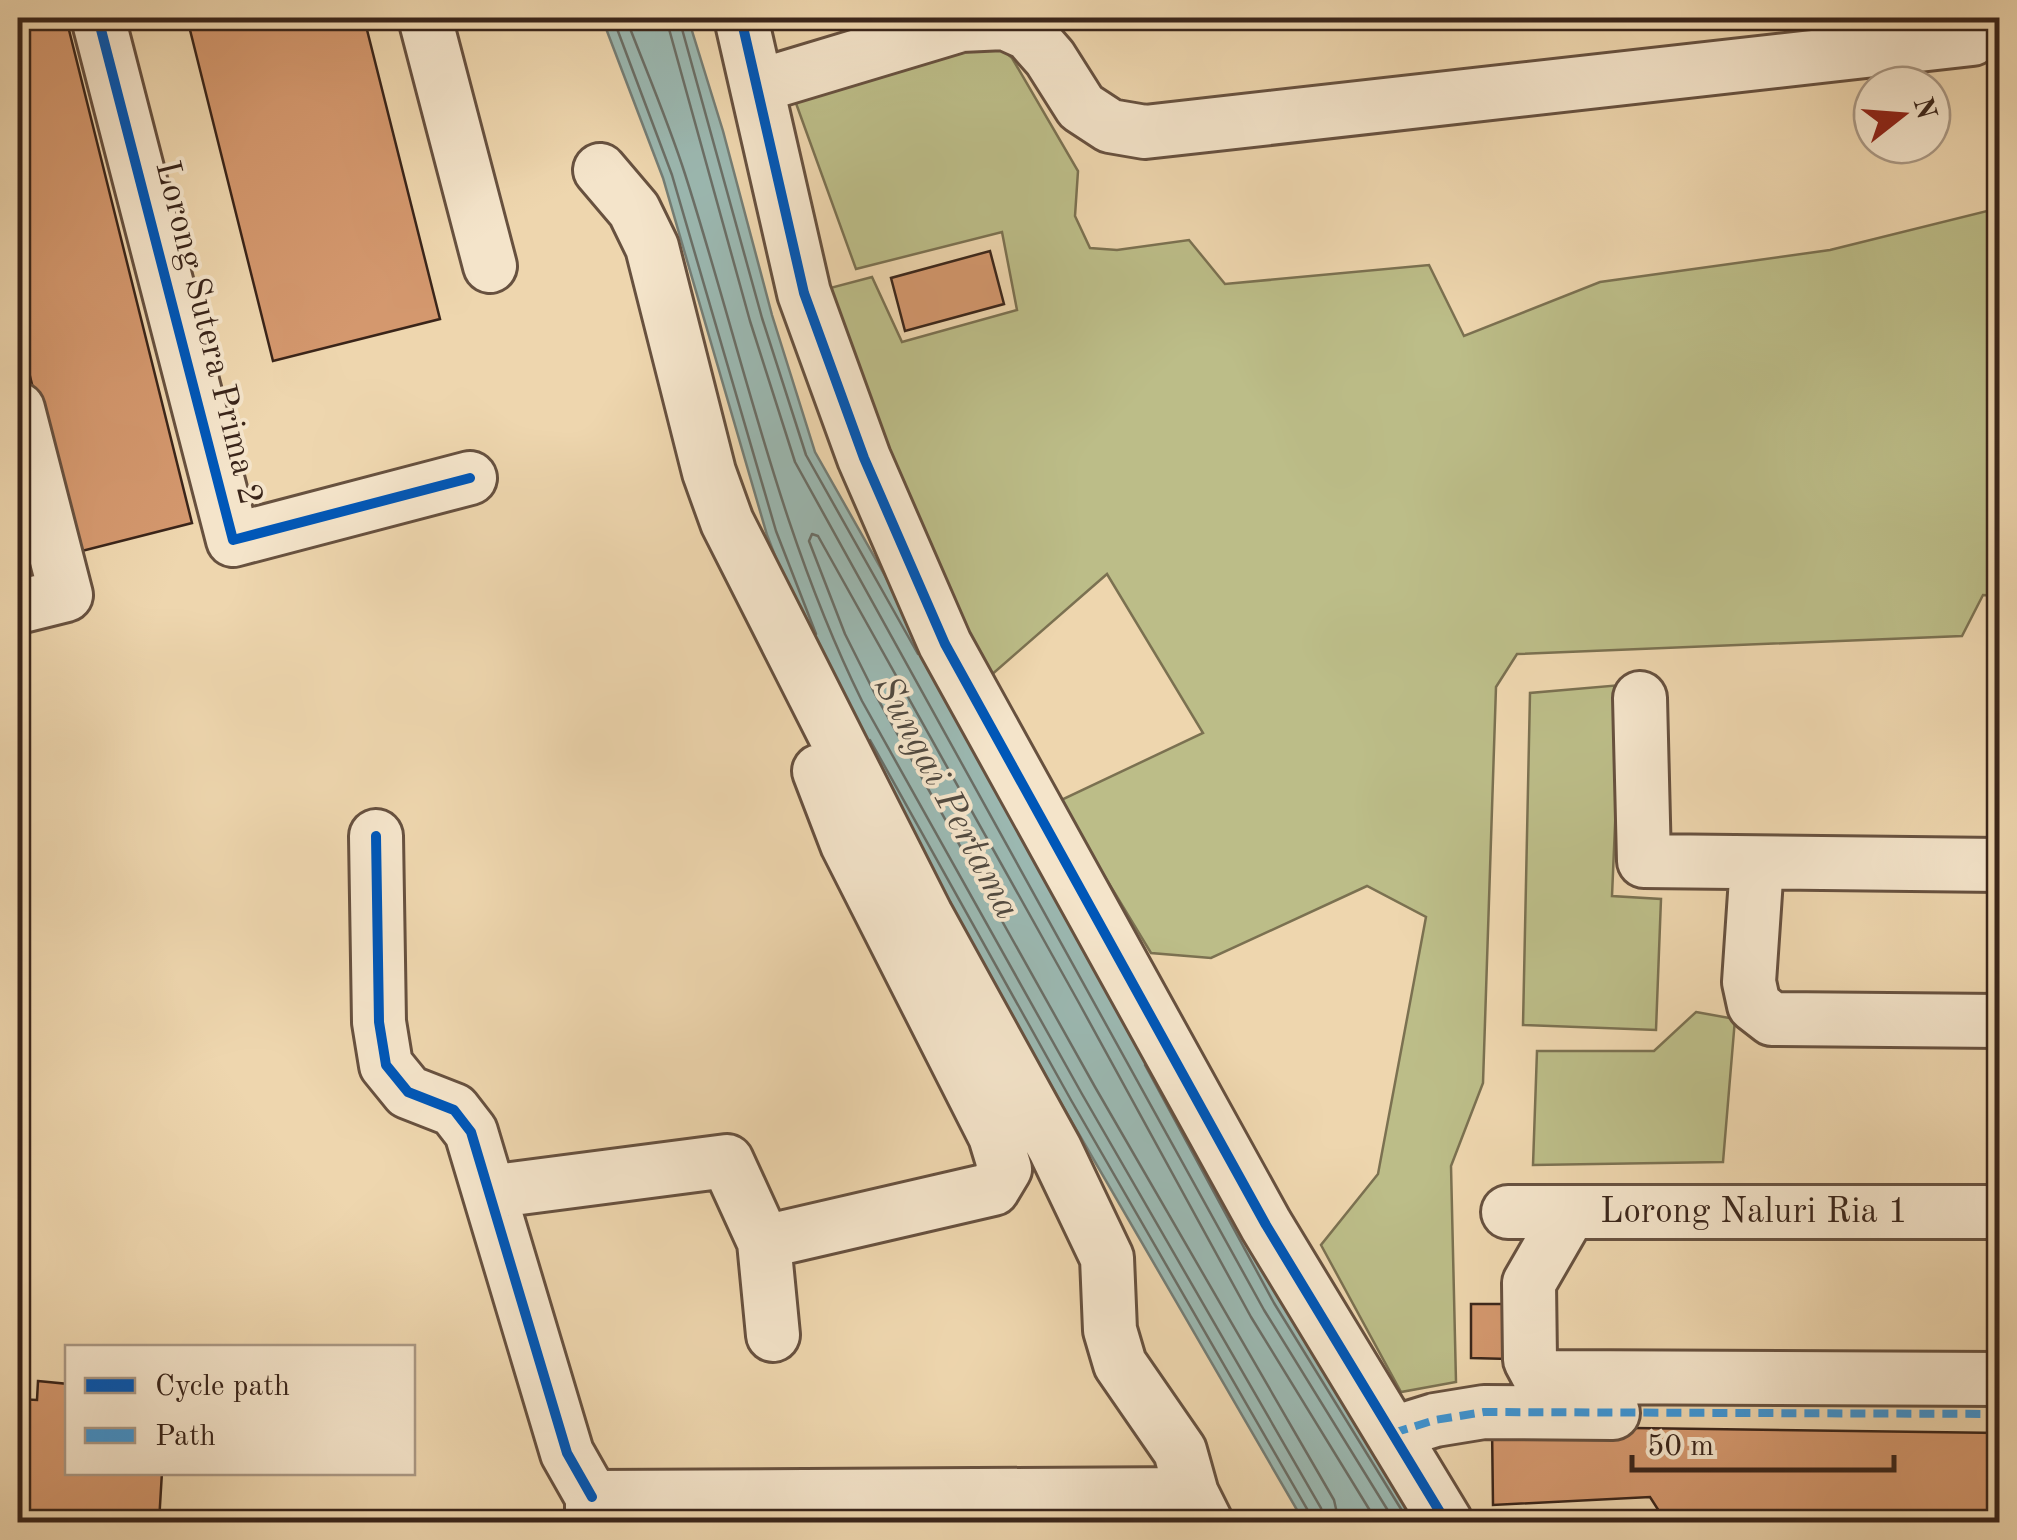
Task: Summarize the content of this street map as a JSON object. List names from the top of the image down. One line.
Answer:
{"streets":{"street":["Lorong Sutera Prima 2","Lorong Naluri Ria 1"]},"water":["Sungai Pertama"],"legend":["Cycle path","Path"],"scale_bar":"50 m","north":"right"}
